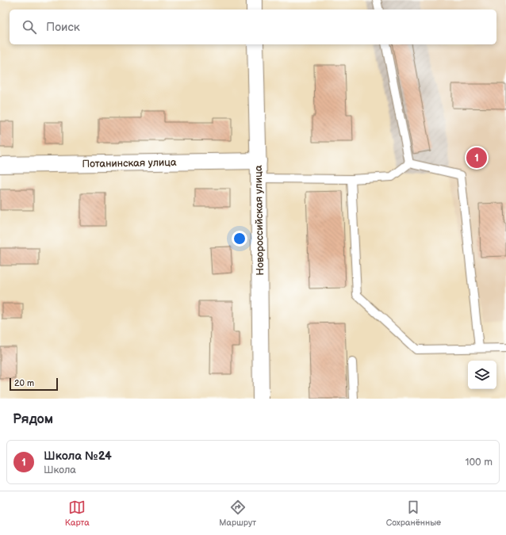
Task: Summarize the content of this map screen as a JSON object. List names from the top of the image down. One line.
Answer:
{"streets":{"street":["Потанинская улица","Новороссийская улица"]},"crossings":[["Потанинская улица","Новороссийская улица"]],"scale_bar":"20 m","page":{"search":"Поиск","pins":"1","scale":"20 m","heading":"Рядом","list":[{"mark":"1","name":"Школа №24","note":"Школа","value":"100 m"}],"nav":["Карта","Маршрут","Сохранённые"]}}
